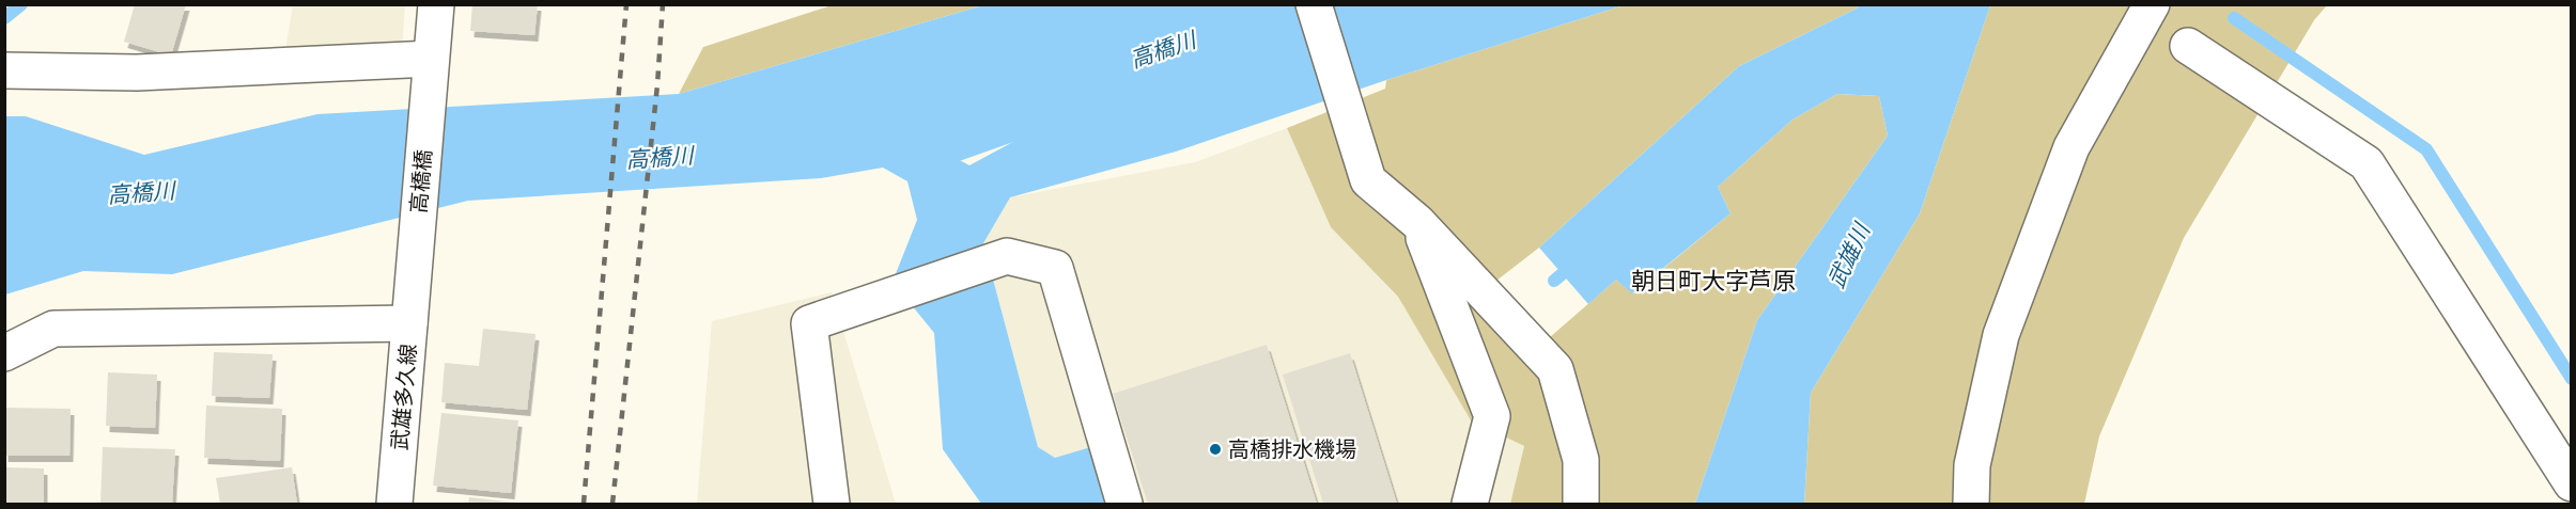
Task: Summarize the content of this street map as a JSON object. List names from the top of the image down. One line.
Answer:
{"streets":{"street":["高橋橋","武雄多久線"]},"crossings":[["高橋橋","武雄多久線"]],"districts":["朝日町大字芦原"],"water":["高橋川","武雄川"],"places":["高橋排水機場"]}
